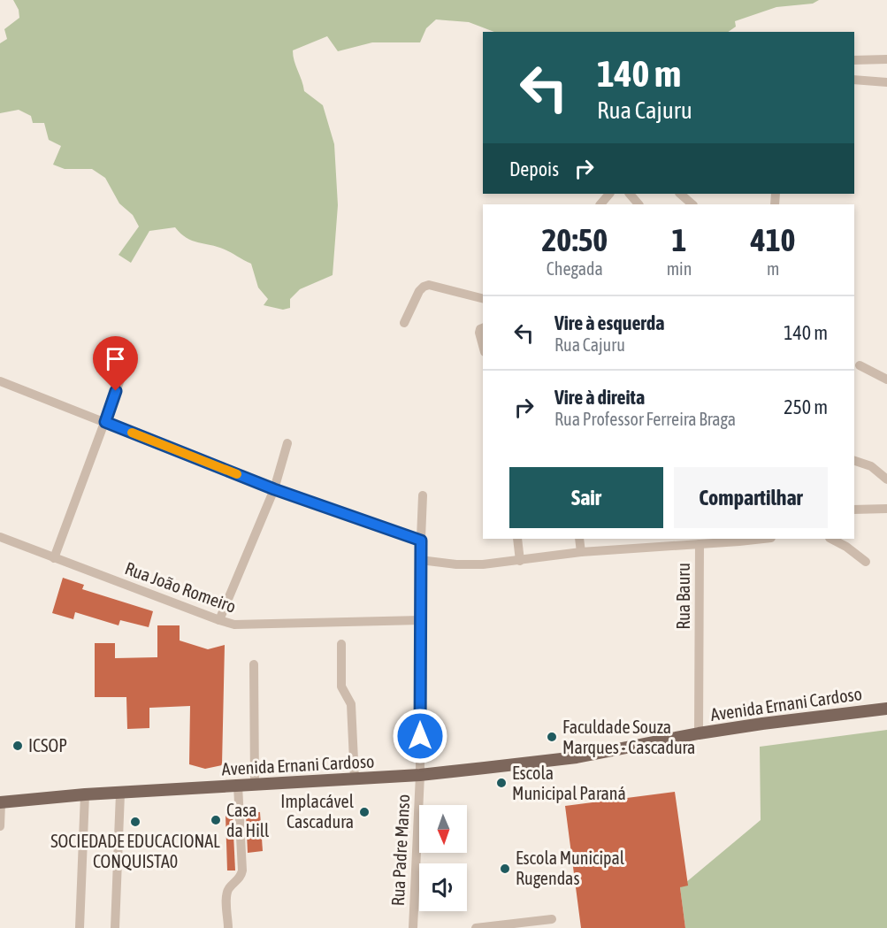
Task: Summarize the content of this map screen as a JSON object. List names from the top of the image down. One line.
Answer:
{"streets":{"main road":["Avenida Ernani Cardoso"],"street":["Rua João Romeiro","Rua Bauru","Rua Padre Manso"]},"crossings":[["Rua João Romeiro","Rua Padre Manso"],["Rua Bauru","Avenida Ernani Cardoso"],["Rua Bauru","Rua Padre Manso"],["Avenida Ernani Cardoso","Rua Padre Manso"]],"places":["Faculdade Souza Marques - Cascadura","ICSOP","Escola Municipal Paraná","Implacável Cascadura","Casa da Hill","SOCIEDADE EDUCACIONAL CONQUISTA0","Escola Municipal Rugendas"],"north":"bottom","page":{"turn":["140 m","Rua Cajuru"],"then":"Depois","eta":["20:50","Chegada","1","min","410","m"],"list":[{"name":"Vire à esquerda","note":"Rua Cajuru","value":"140 m"},{"name":"Vire à direita","note":"Rua Professor Ferreira Braga","value":"250 m"}],"buttons":["Sair","Compartilhar"]}}
